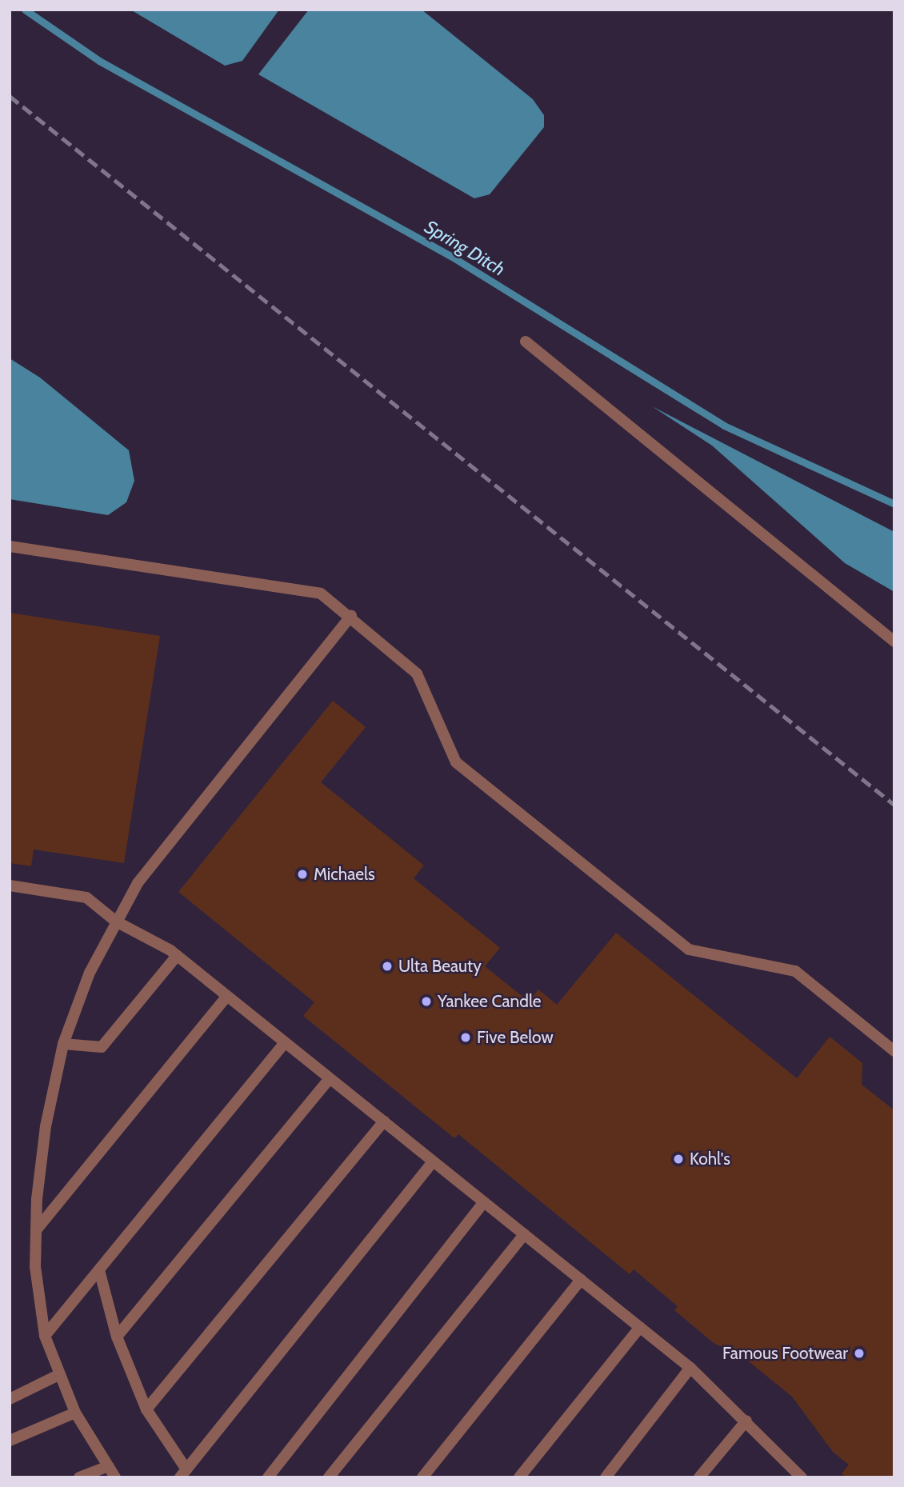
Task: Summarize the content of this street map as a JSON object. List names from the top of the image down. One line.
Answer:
{"water":["Spring Ditch"],"places":["Michaels","Ulta Beauty","Yankee Candle","Five Below","Kohl's","Famous Footwear"]}
